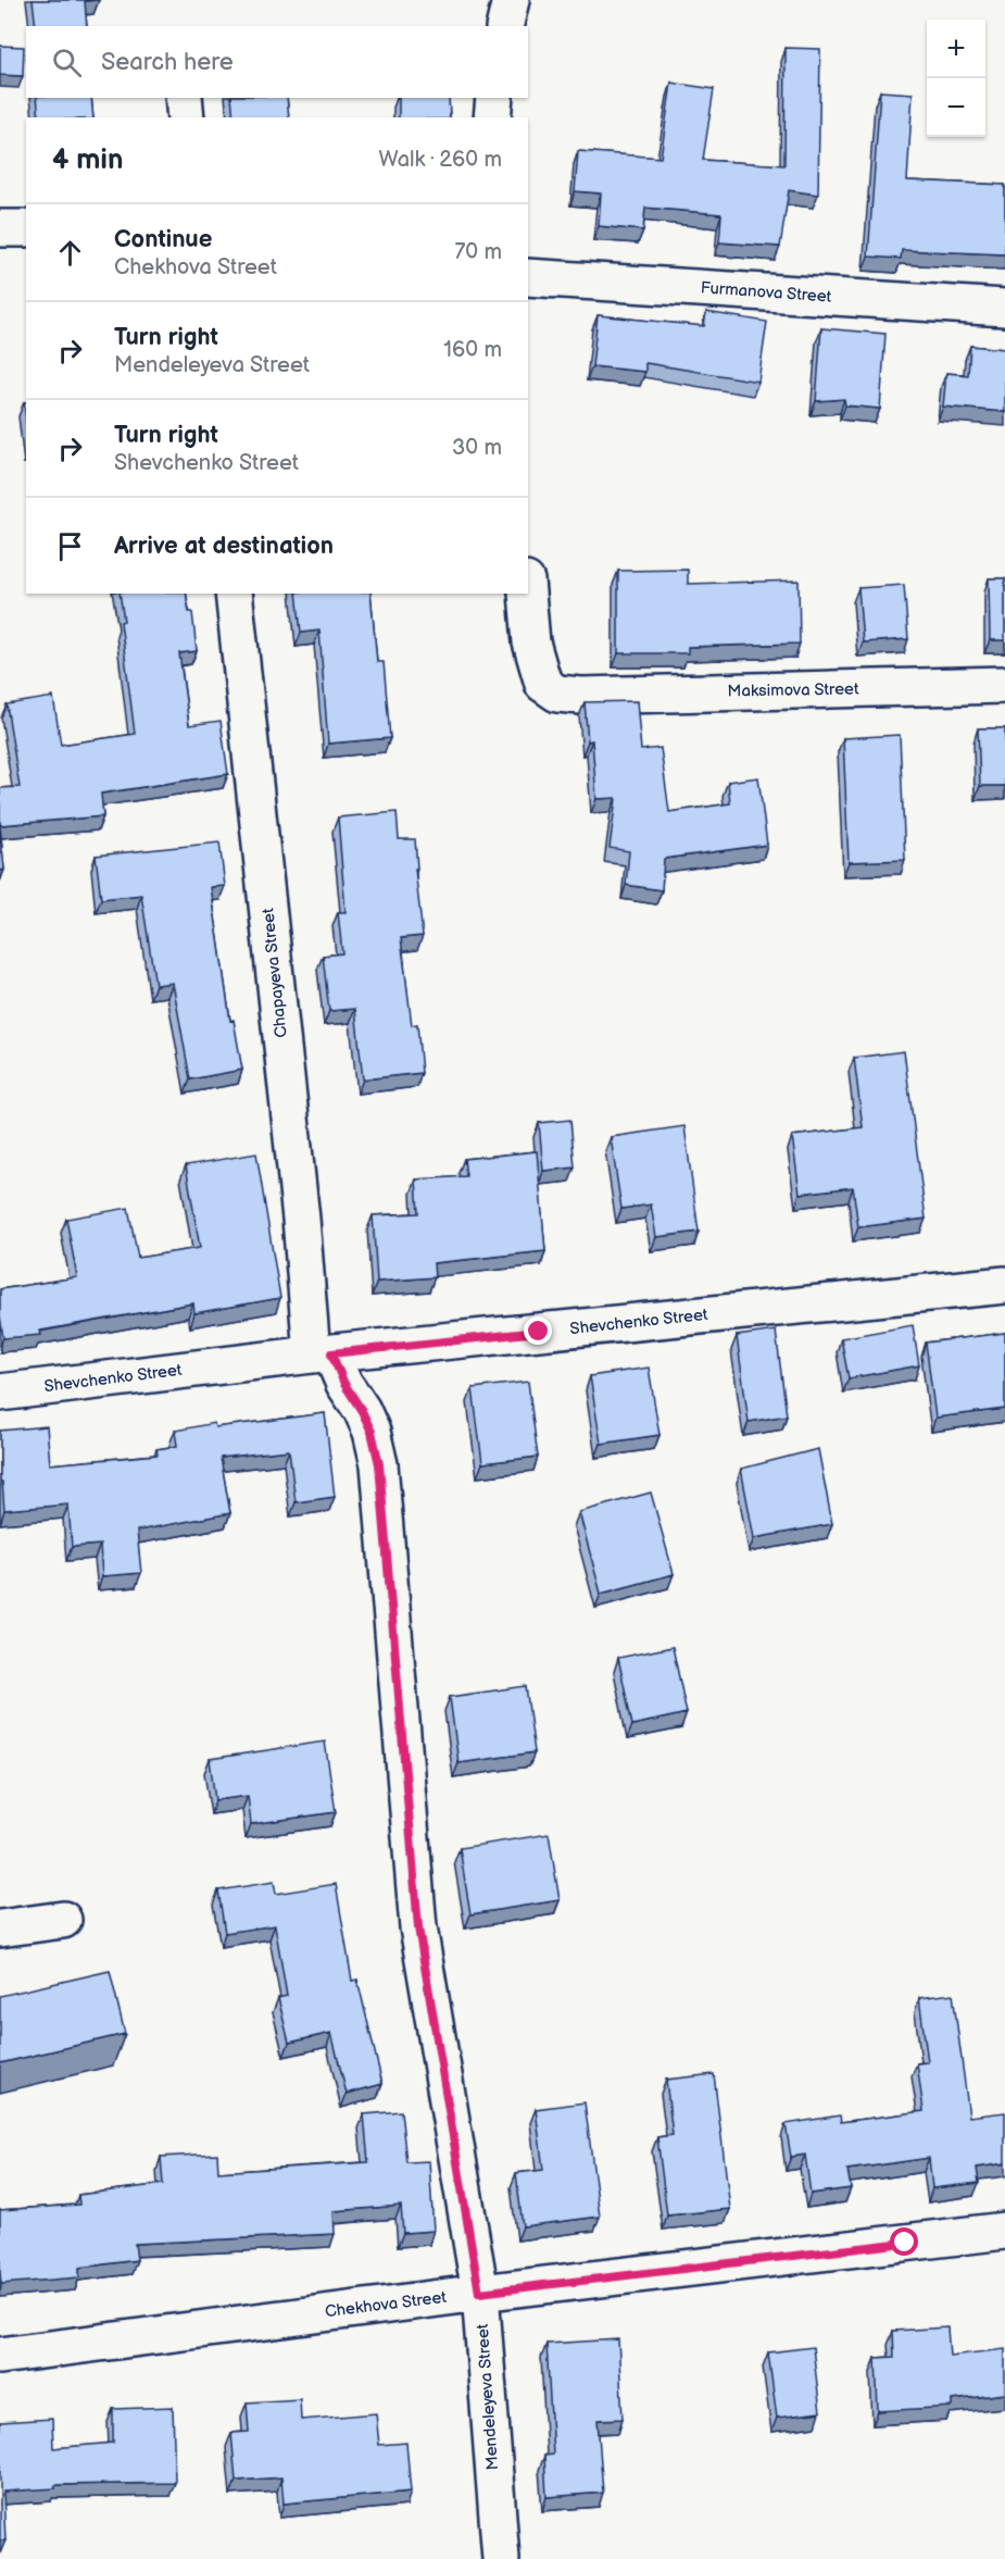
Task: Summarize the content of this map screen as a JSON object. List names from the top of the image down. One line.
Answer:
{"streets":{"street":["Furmanova Street","Maksimova Street","Chapayeva Street","Shevchenko Street","Chekhova Street","Mendeleyeva Street"]},"crossings":[["Chapayeva Street","Shevchenko Street"],["Chapayeva Street","Mendeleyeva Street"],["Shevchenko Street","Mendeleyeva Street"],["Chekhova Street","Mendeleyeva Street"]],"page":{"map_buttons":["+","−"],"search":"Search here","heading":["4 min","Walk · 260 m"],"list":[["Continue","Chekhova Street","70 m"],["Turn right","Mendeleyeva Street","160 m"],["Turn right","Shevchenko Street","30 m"],"Arrive at destination"]}}
